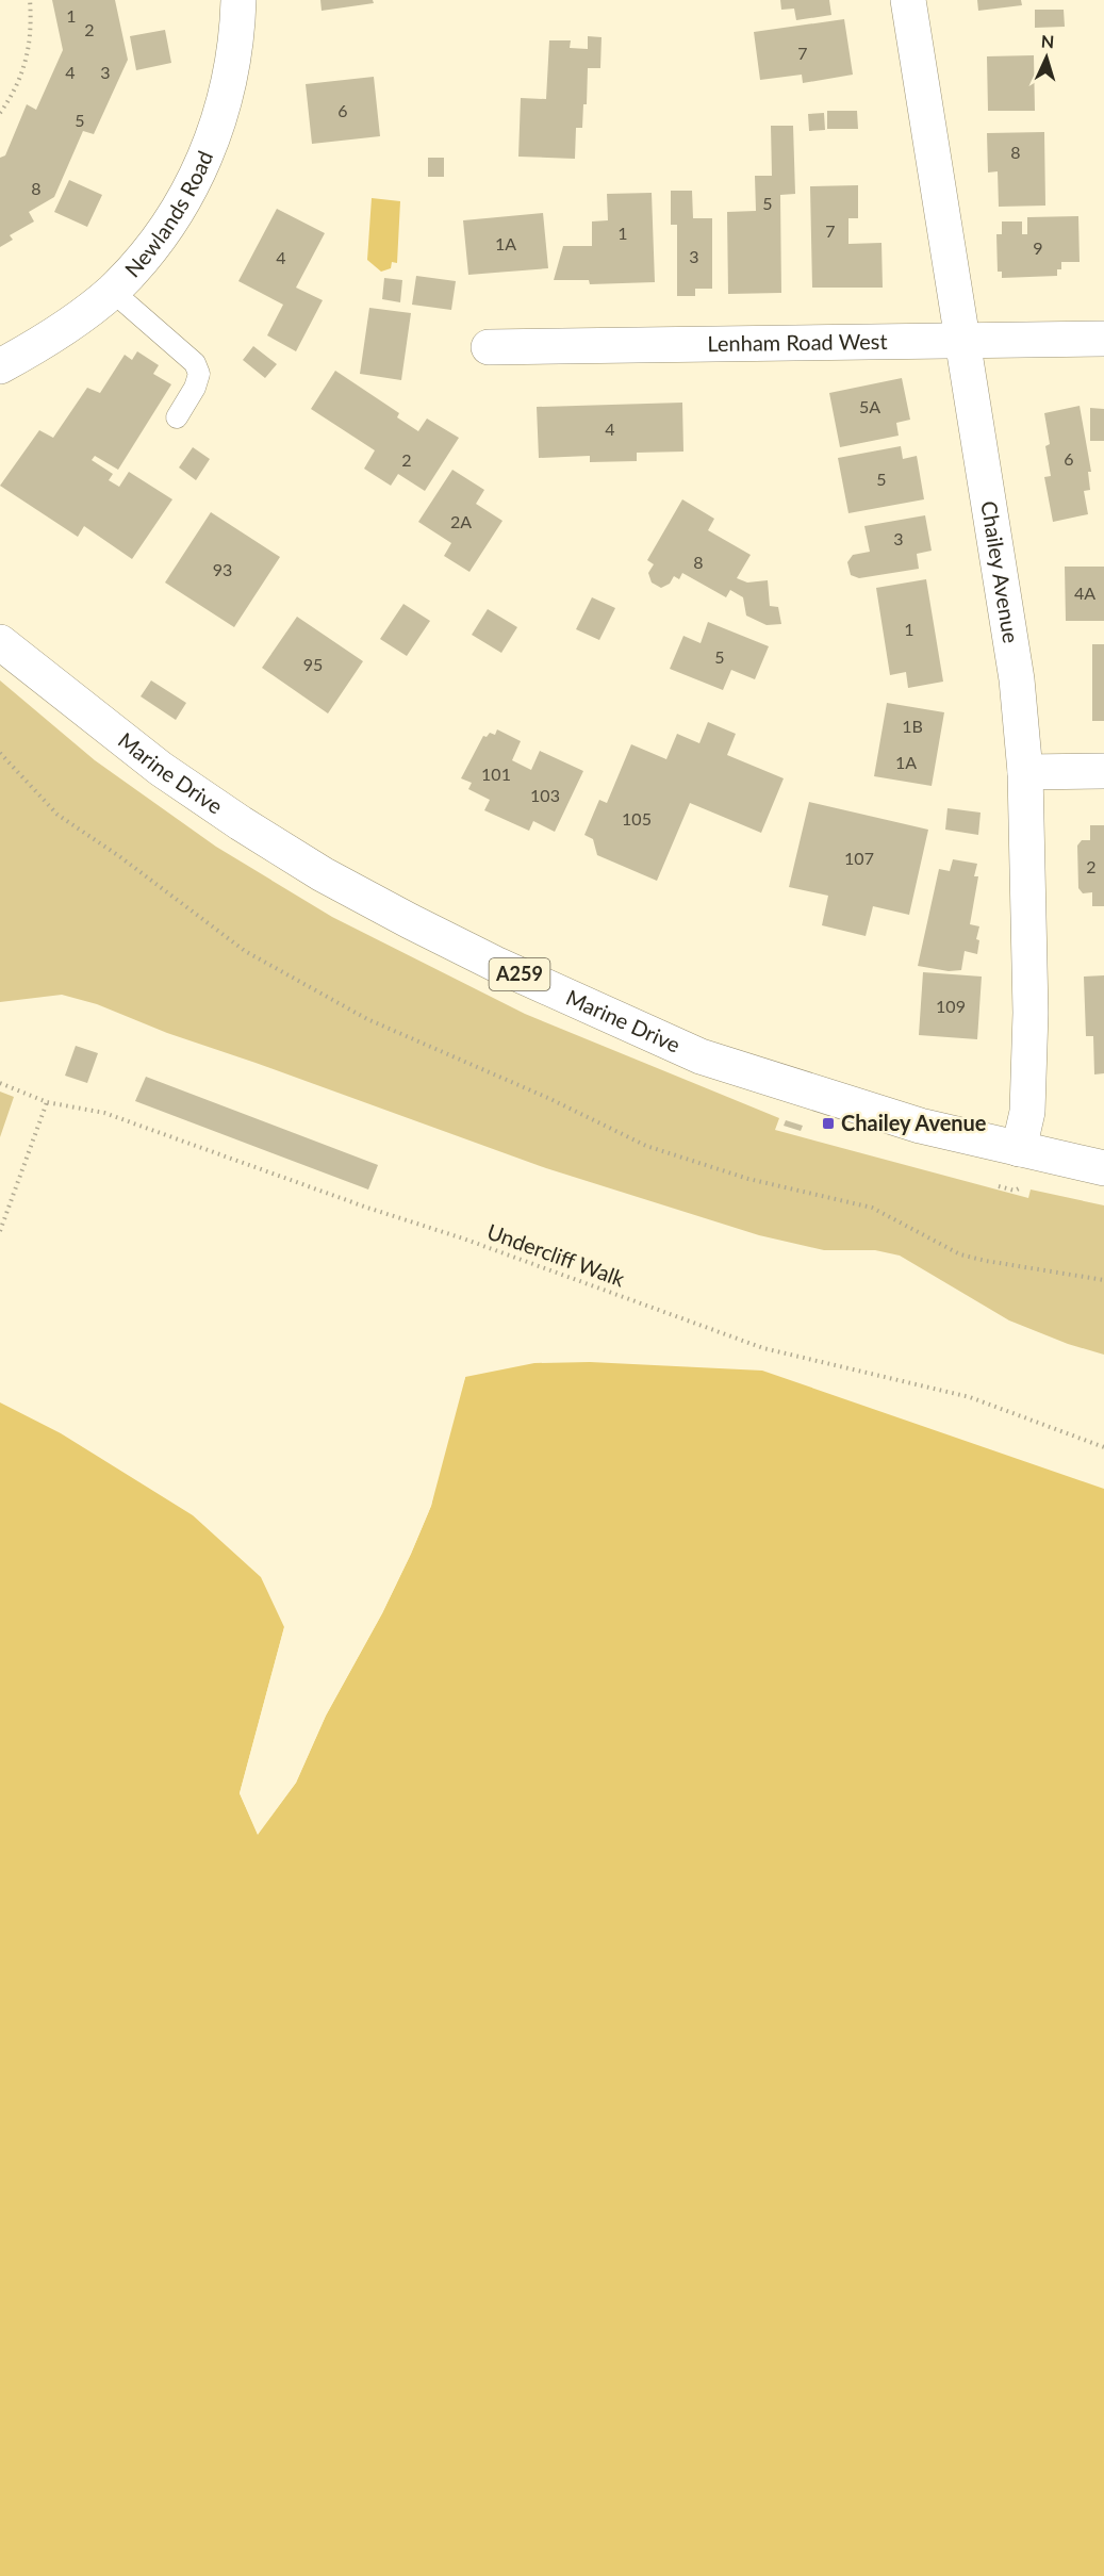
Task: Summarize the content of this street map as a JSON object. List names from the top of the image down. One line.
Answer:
{"streets":{"street":["Newlands Road","Lenham Road West","Chailey Avenue","Marine Drive","A259"],"path":["Undercliff Walk"]},"crossings":[["Lenham Road West","Chailey Avenue"],["Chailey Avenue","Marine Drive"]],"places":{"transit":["Chailey Avenue"]},"house_numbers":["1","2","7","4","3","6","5","8","8","5","7","1","1A","9","3","4","5A","4","6","2","5","2A","3","8","93","4A","1","5","95","1B","1A","101","103","105","107","2","109"],"north":"top"}
